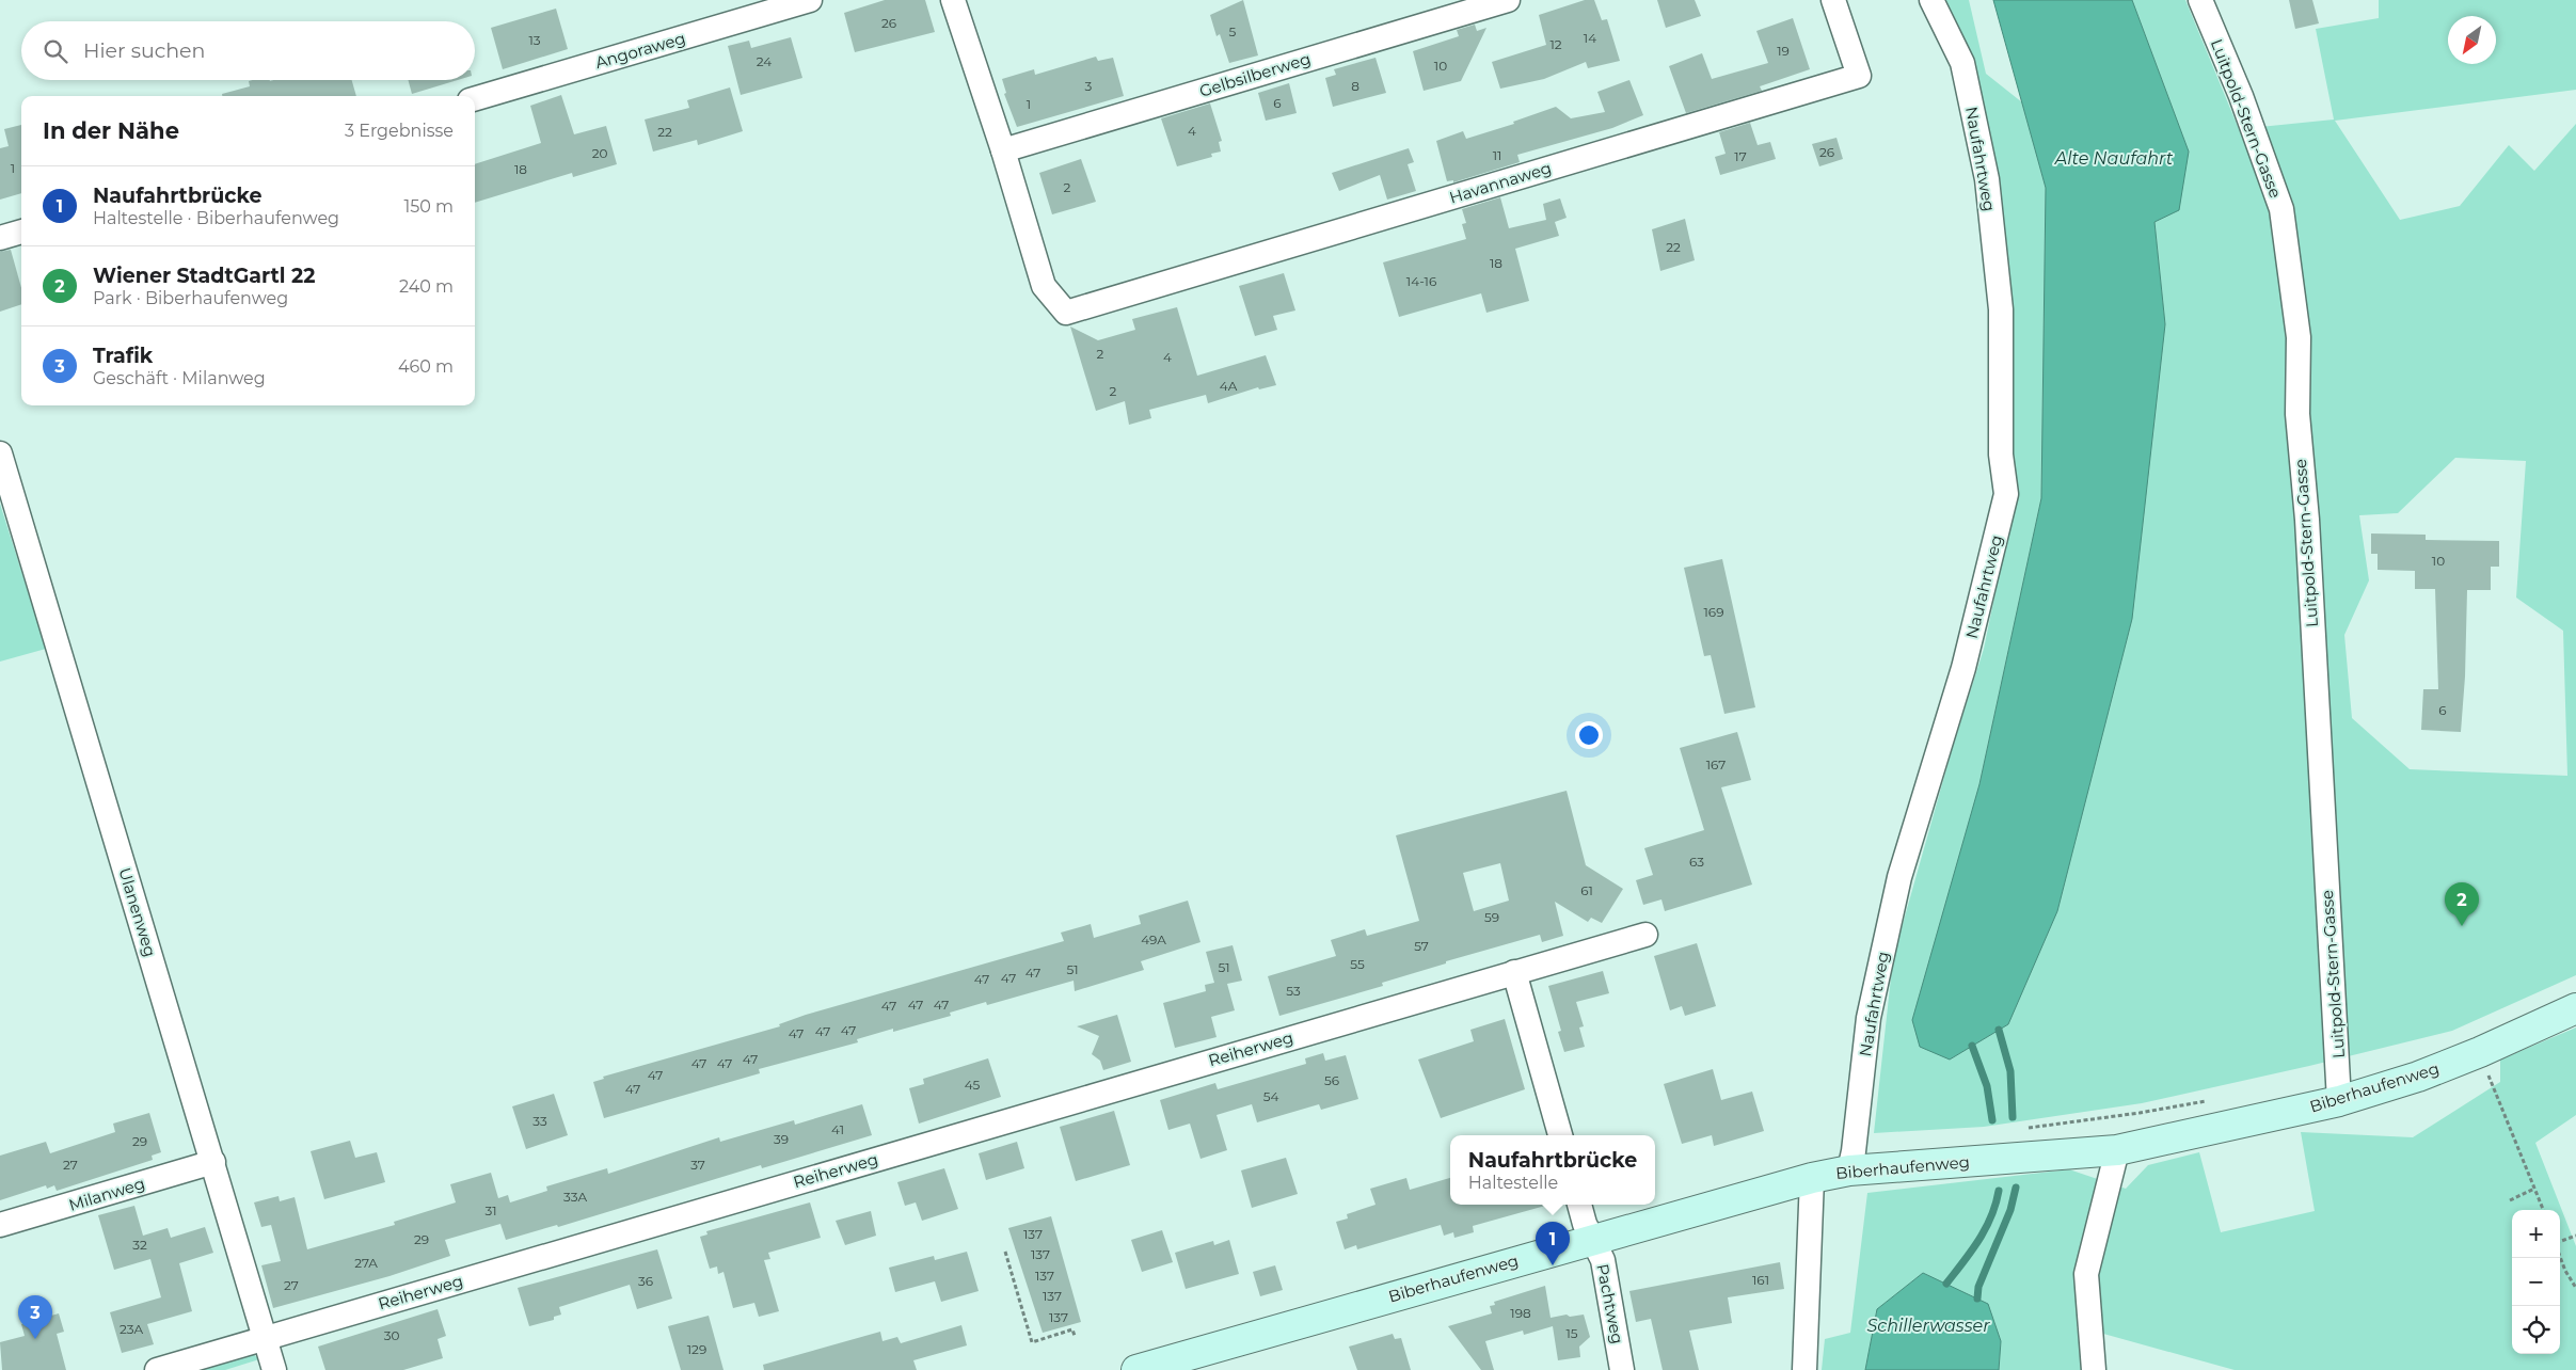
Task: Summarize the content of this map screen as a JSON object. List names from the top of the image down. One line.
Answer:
{"streets":{"main road":["Biberhaufenweg"],"street":["Angoraweg","Gelbsilberweg","Luitpold-Stern-Gasse","Naufahrtweg","Havannaweg","Ulanenweg","Reiherweg","Milanweg","Pachtweg"]},"crossings":[["Gelbsilberweg","Havannaweg"],["Luitpold-Stern-Gasse","Biberhaufenweg"],["Naufahrtweg","Biberhaufenweg"],["Ulanenweg","Reiherweg"],["Ulanenweg","Milanweg"],["Biberhaufenweg","Pachtweg"]],"water":["Alte Naufahrt","Schillerwasser"],"house_numbers":["26","5","14","13","12","19","24","10","3","8","6","1","4","22","26","20","11","17","1","18","2","22","18","14-16","2","4","4A","2","10","169","6","167","63","61","59","49A","57","55","51","51","47","47","47","53","47","47","47","47","47","47","47","47","47","47","56","45","47","54","33","41","39","29","27","37","33A","31","137","29","32","137","27A","137","161","36","27","137","198","137","23A","15","30","129"],"north":"bottom left","page":{"search":"Hier suchen","heading":["In der Nähe","3 Ergebnisse"],"list":[{"mark":"1","name":"Naufahrtbrücke","note":"Haltestelle · Biberhaufenweg","value":"150 m"},{"mark":"2","name":"Wiener StadtGartl 22","note":"Park · Biberhaufenweg","value":"240 m"},{"mark":"3","name":"Trafik","note":"Geschäft · Milanweg","value":"460 m"}],"pins":["2","1","3"],"popup":["Naufahrtbrücke","Haltestelle"],"map_buttons":["+","−"]}}
